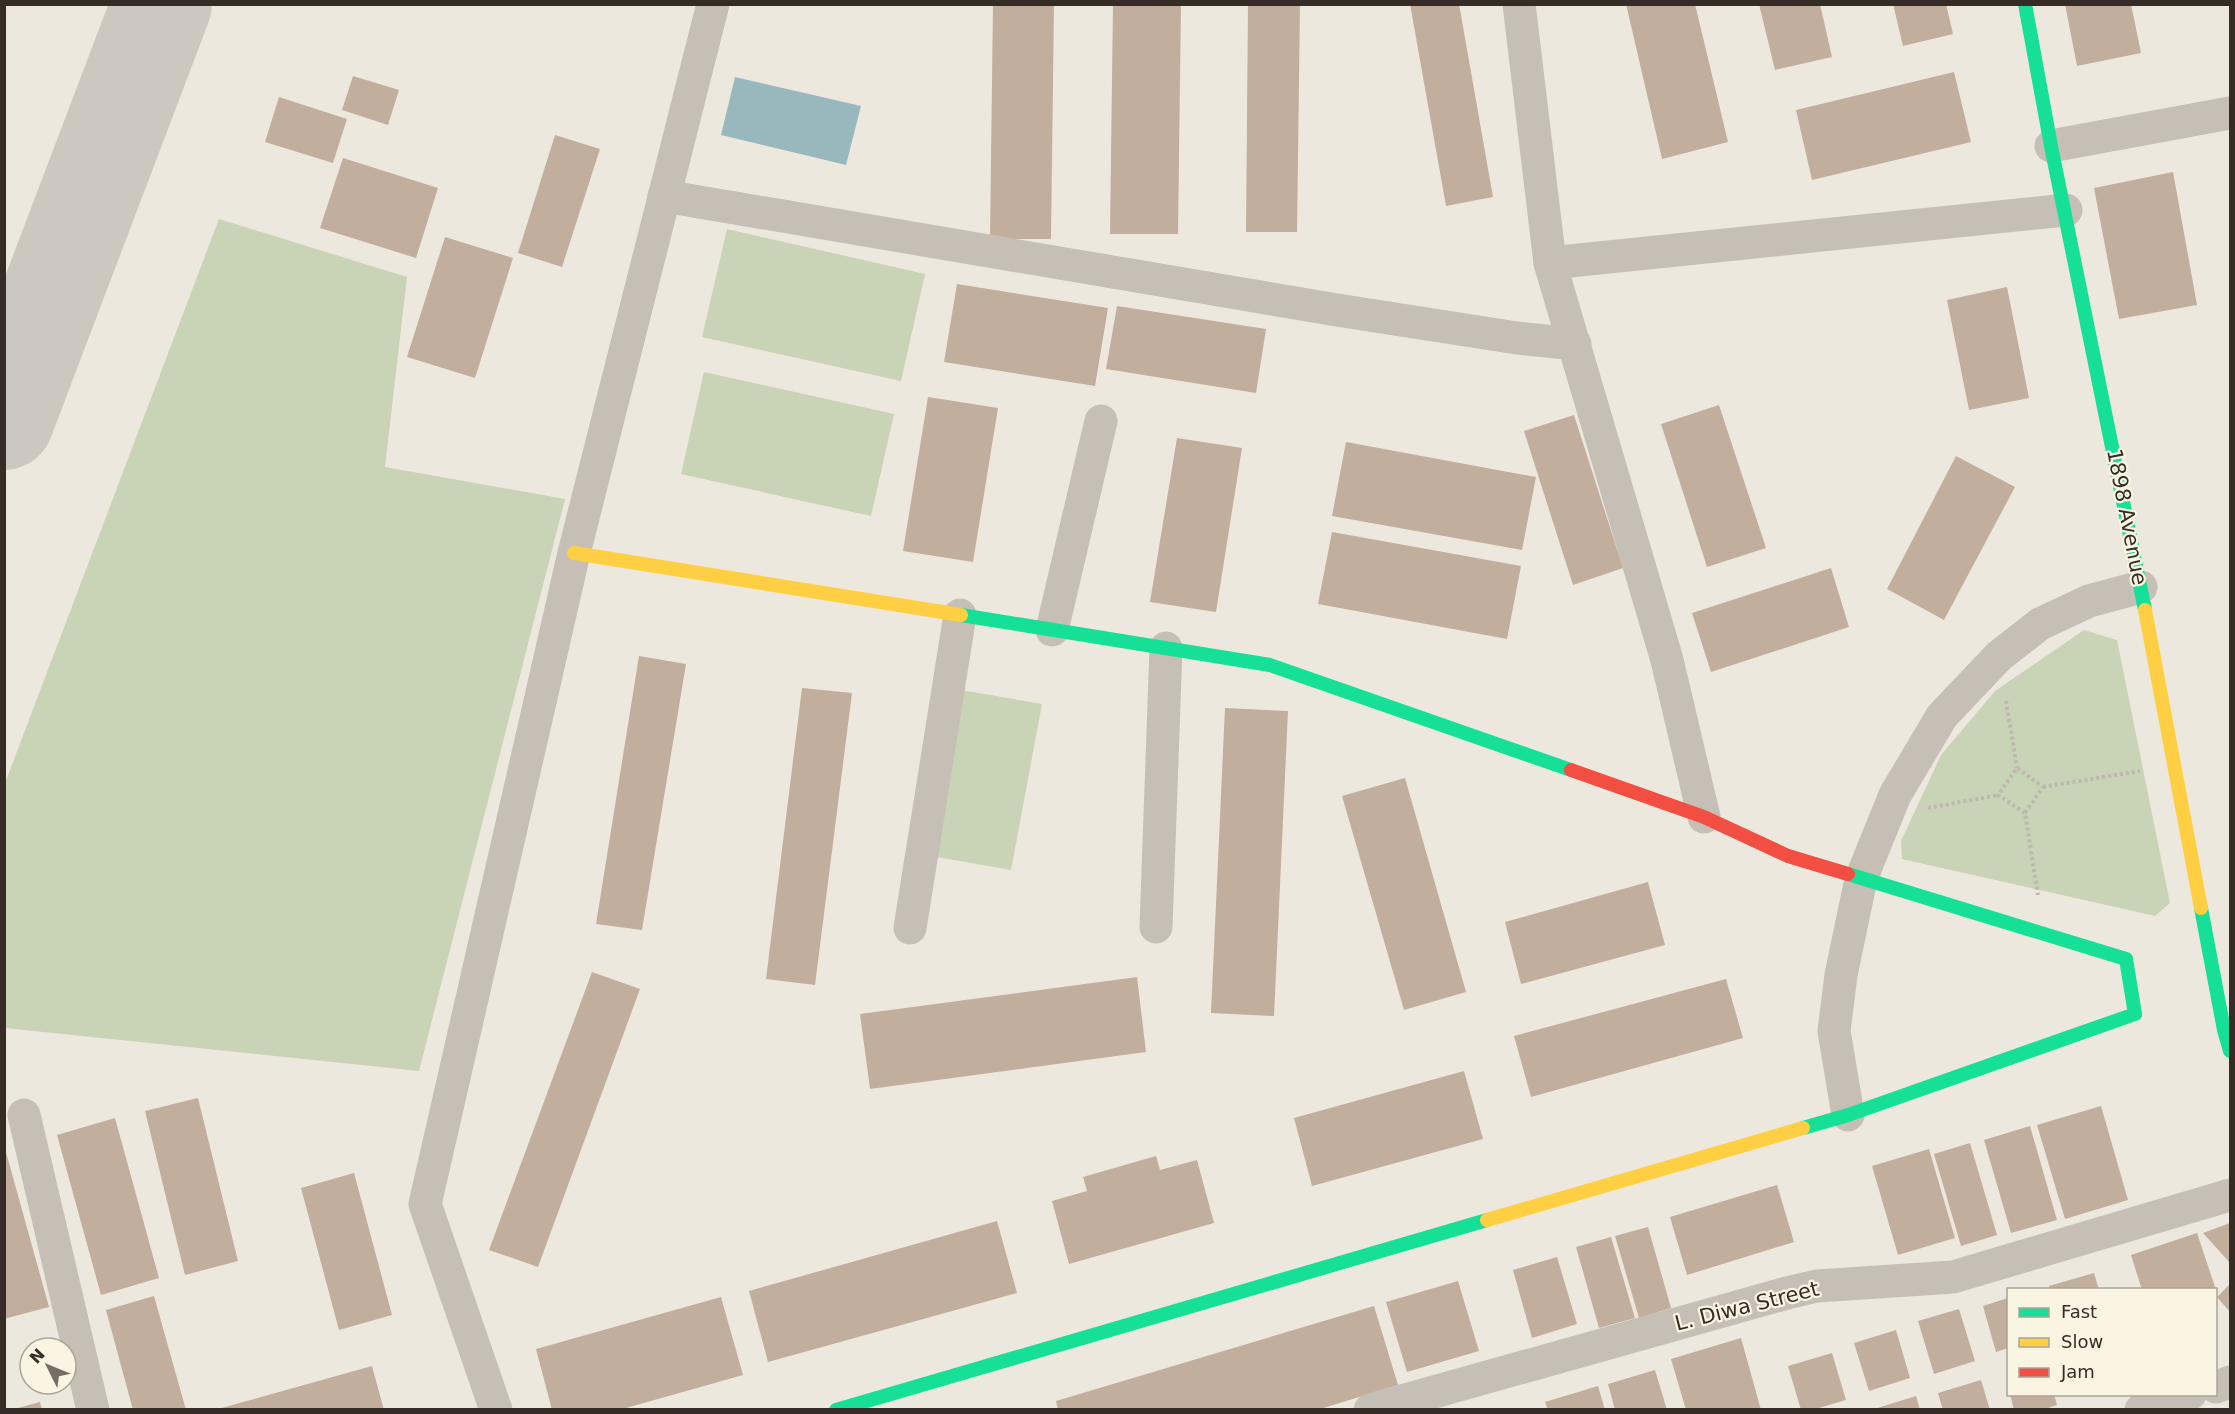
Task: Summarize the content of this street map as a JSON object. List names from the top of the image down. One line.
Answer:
{"streets":{"street":["1898 Avenue","L. Diwa Street"]},"legend":["Fast","Slow","Jam"],"north":"top left"}
